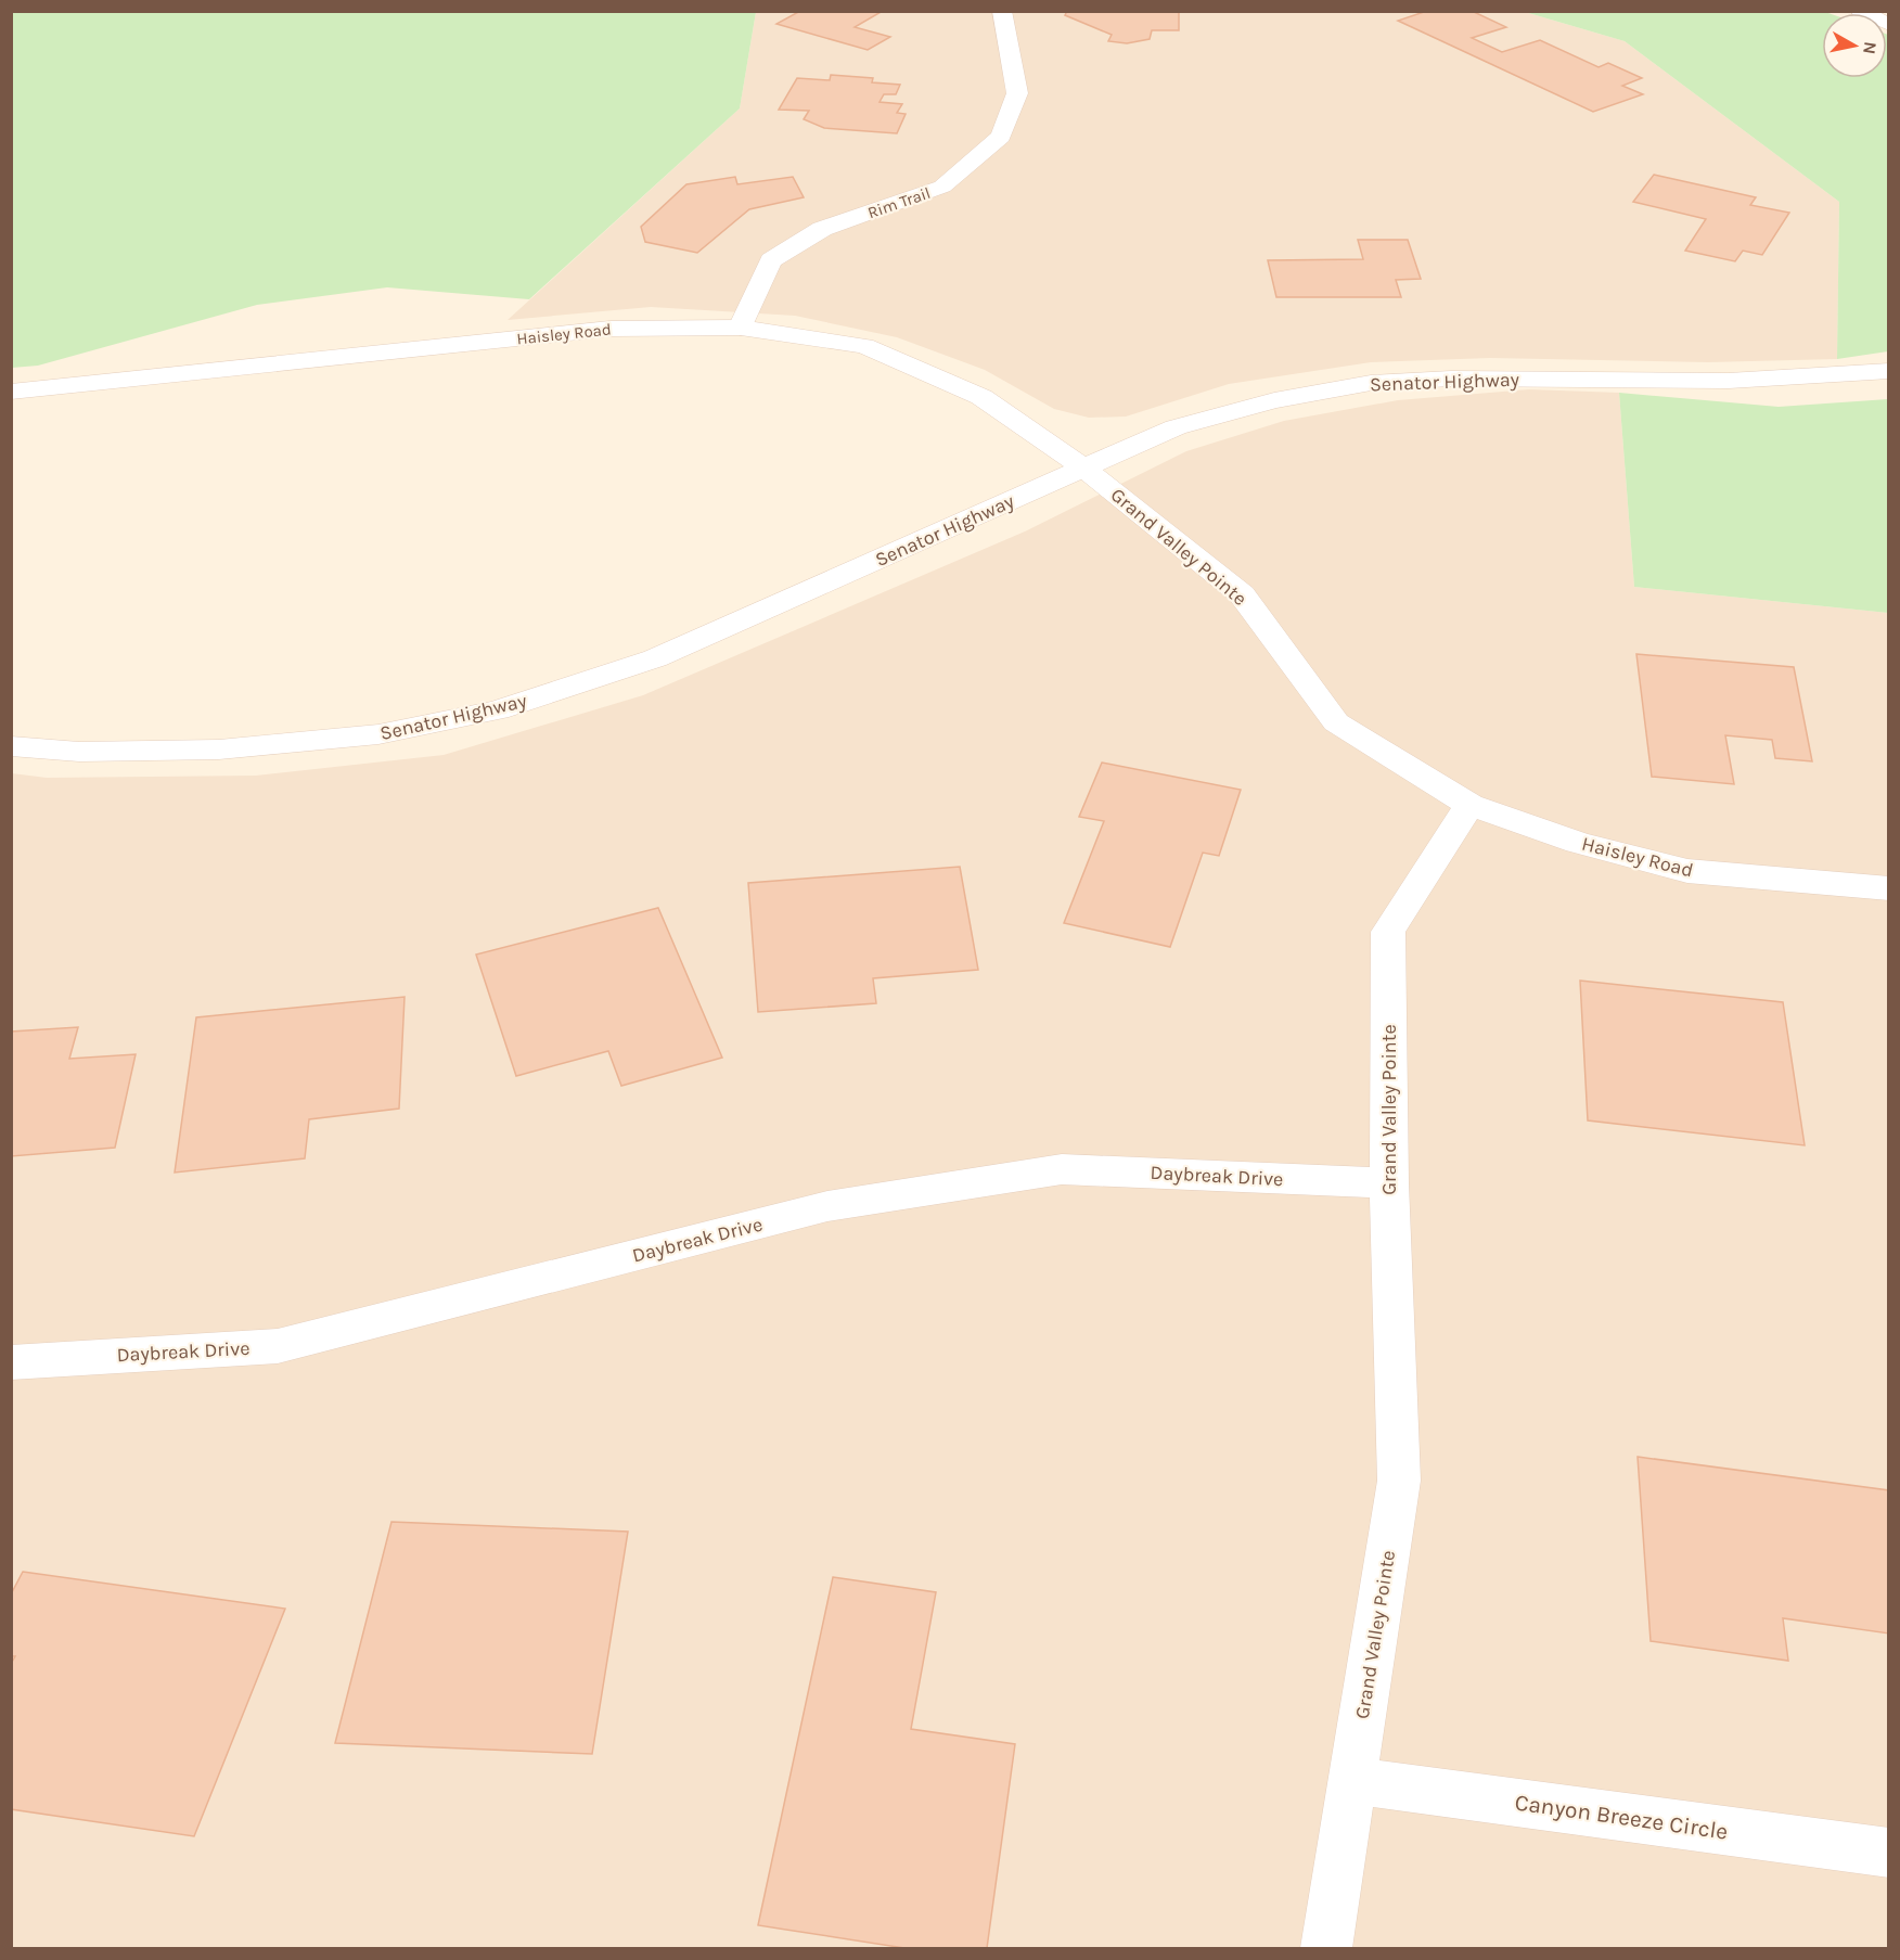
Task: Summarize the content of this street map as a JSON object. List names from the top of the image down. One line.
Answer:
{"streets":{"street":["Rim Trail","Haisley Road","Senator Highway","Grand Valley Pointe","Daybreak Drive","Canyon Breeze Circle"]},"crossings":[["Rim Trail","Haisley Road"],["Haisley Road","Senator Highway"],["Haisley Road","Grand Valley Pointe"],["Senator Highway","Grand Valley Pointe"],["Grand Valley Pointe","Daybreak Drive"],["Grand Valley Pointe","Canyon Breeze Circle"]],"north":"right"}
